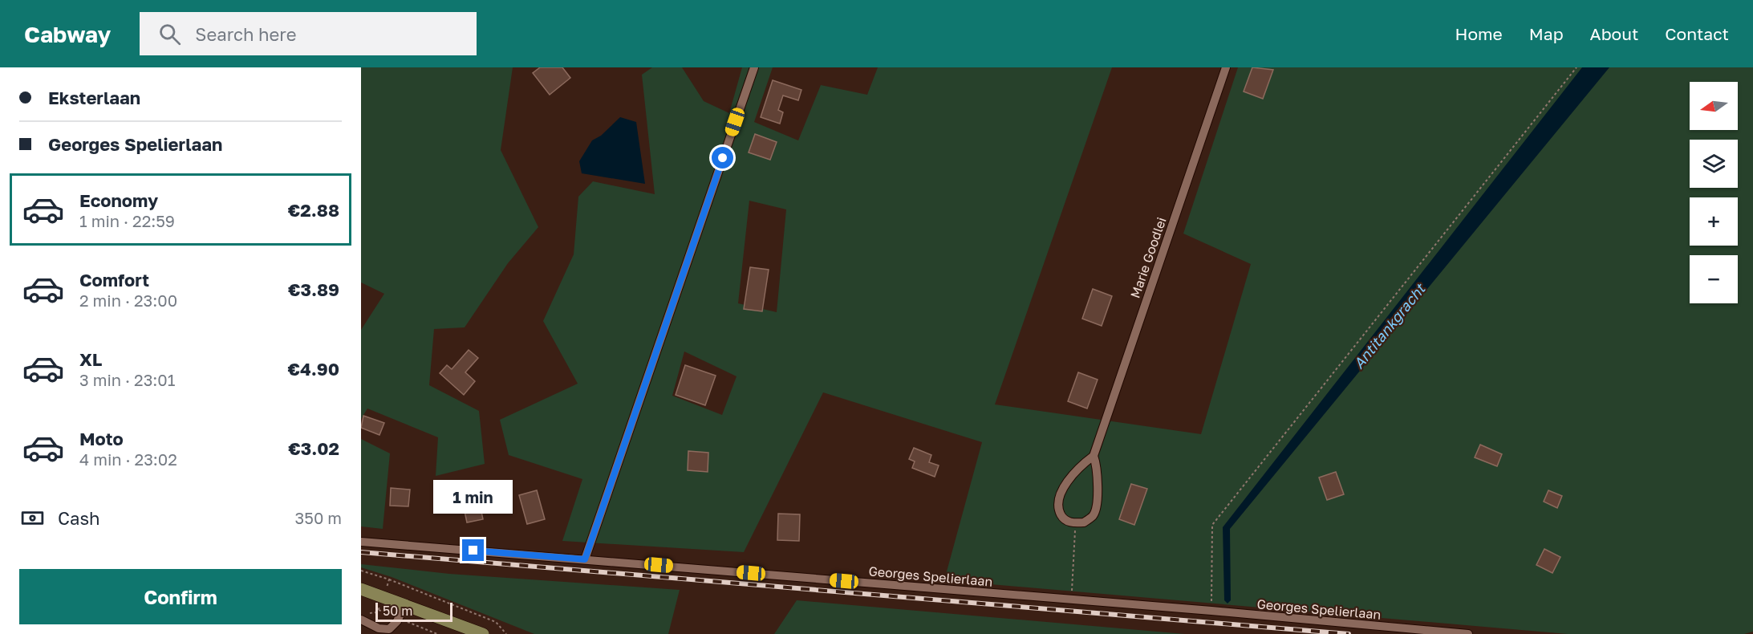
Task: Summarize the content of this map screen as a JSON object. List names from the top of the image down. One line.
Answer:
{"streets":{"street":["Marie Goodlei","Georges Spelierlaan"]},"water":["Antitankgracht"],"scale_bar":"50 m","north":"left","page":{"header":"Cabway","search":"Search here","nav":["Home","Map","About","Contact"],"banner":["Eksterlaan","Georges Spelierlaan"],"map_buttons":["+","−"],"list":[{"name":"Economy","note":"1 min · 22:59","value":"€2.88"},{"name":"Comfort","note":"2 min · 23:00","value":"€3.89"},{"name":"XL","note":"3 min · 23:01","value":"€4.90"},{"name":"Moto","note":"4 min · 23:02","value":"€3.02"}],"bubble":"1 min","pay":["Cash","350 m"],"buttons":"Confirm","scale":"50 m"}}
